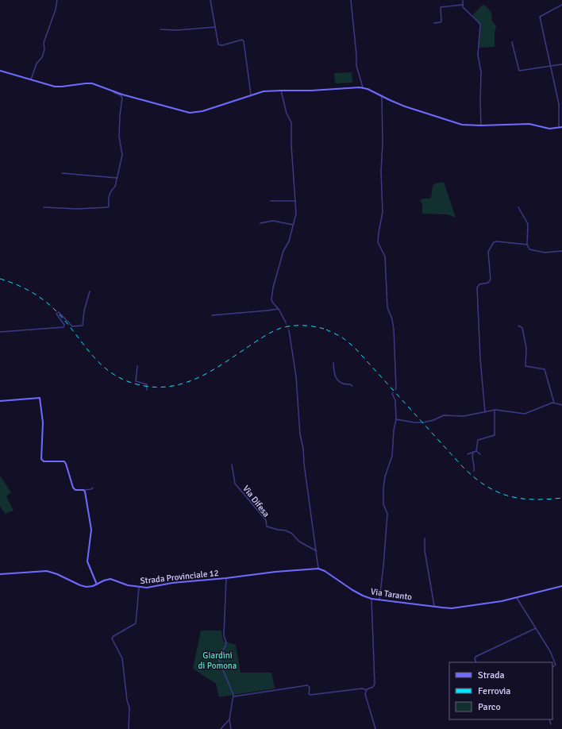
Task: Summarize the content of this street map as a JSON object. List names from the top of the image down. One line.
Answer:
{"streets":{"street":["Via Difesa","Strada Provinciale 12","Via Taranto"]},"crossings":[["Strada Provinciale 12","Via Taranto"]],"parks":["Giardini di Pomona"],"legend":["Strada","Ferrovia","Parco"]}
